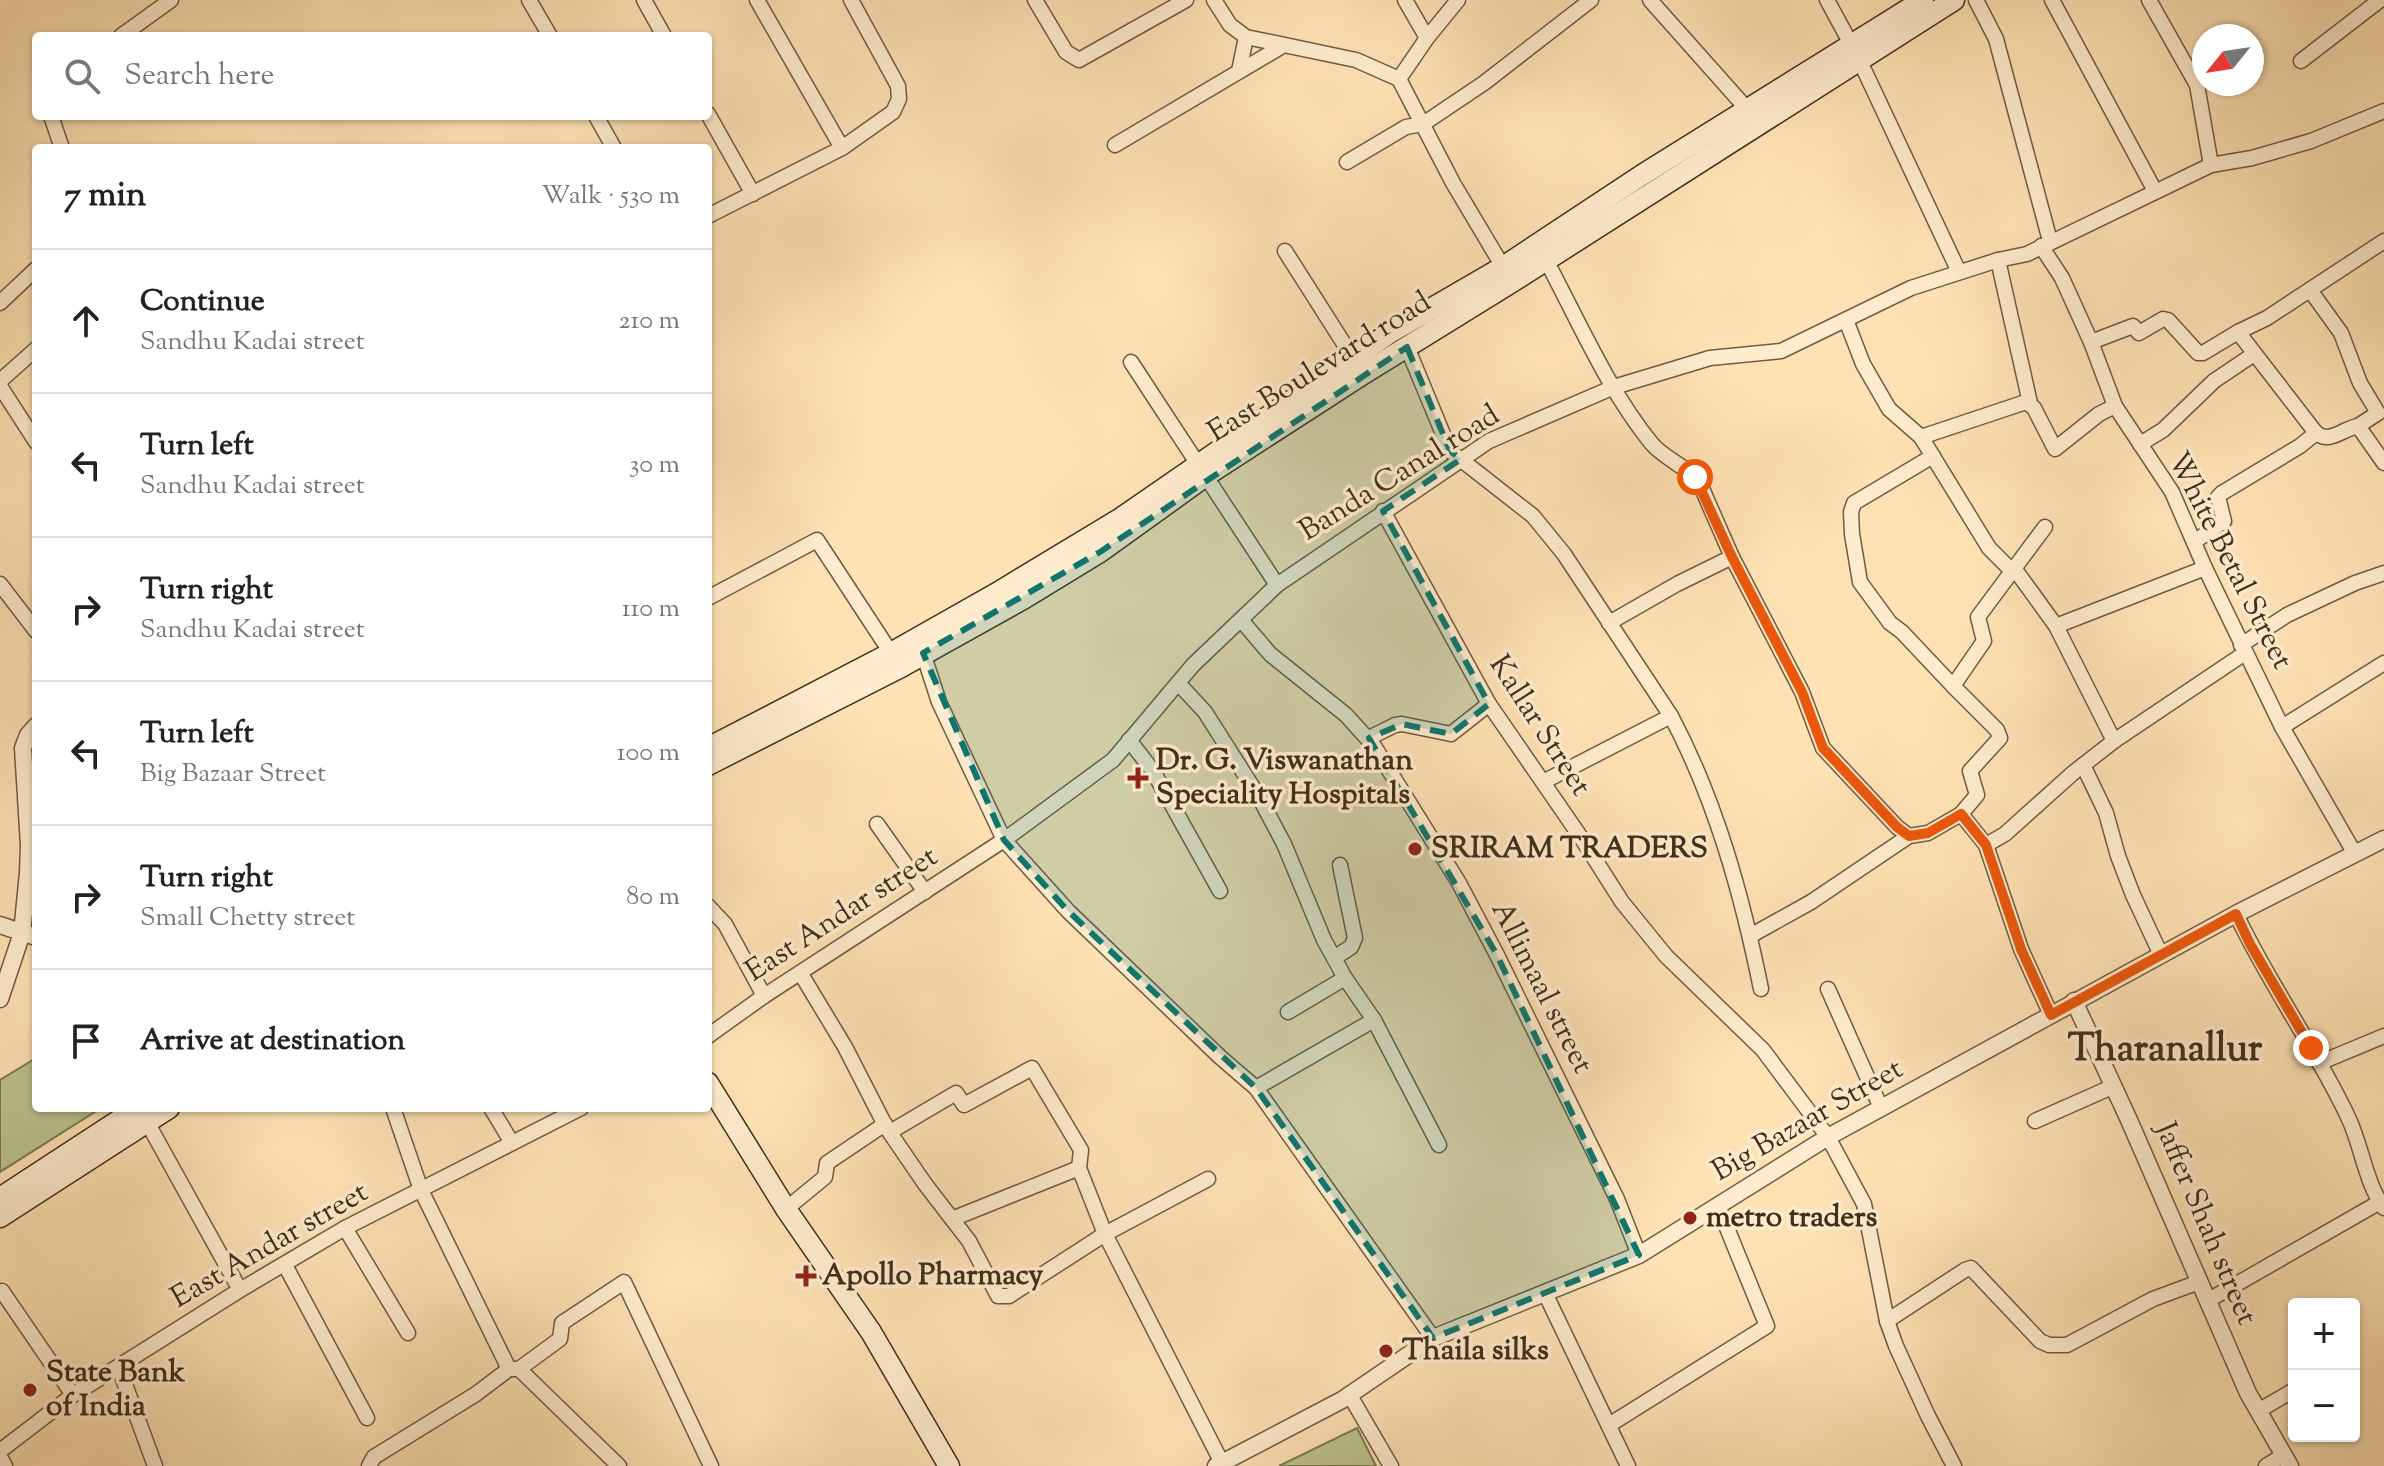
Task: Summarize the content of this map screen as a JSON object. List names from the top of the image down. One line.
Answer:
{"streets":{"main road":["East Boulevard road"],"street":["Banda Canal road","White Betal Street","Kallar Street","East Andar street","Allimaal street","Big Bazaar Street","Jaffer Shah street"]},"crossings":[["Banda Canal road","White Betal Street"],["Banda Canal road","Kallar Street"],["Banda Canal road","East Andar street"],["Banda Canal road","Allimaal street"],["White Betal Street","Big Bazaar Street"],["Kallar Street","Big Bazaar Street"],["Allimaal street","Big Bazaar Street"],["Big Bazaar Street","Jaffer Shah street"]],"districts":["Tharanallur"],"places":{"health":["Dr. G. Viswanathan Speciality Hospitals","Apollo Pharmacy"],"other":["SRIRAM TRADERS","metro traders","Thaila silks","State Bank of India"]},"north":"bottom left","page":{"search":"Search here","heading":["7 min","Walk · 530 m"],"list":[["Continue","Sandhu Kadai street","210 m"],["Turn left","Sandhu Kadai street","30 m"],["Turn right","Sandhu Kadai street","110 m"],["Turn left","Big Bazaar Street","100 m"],["Turn right","Small Chetty street","80 m"],"Arrive at destination"],"map_buttons":["+","−"]}}
